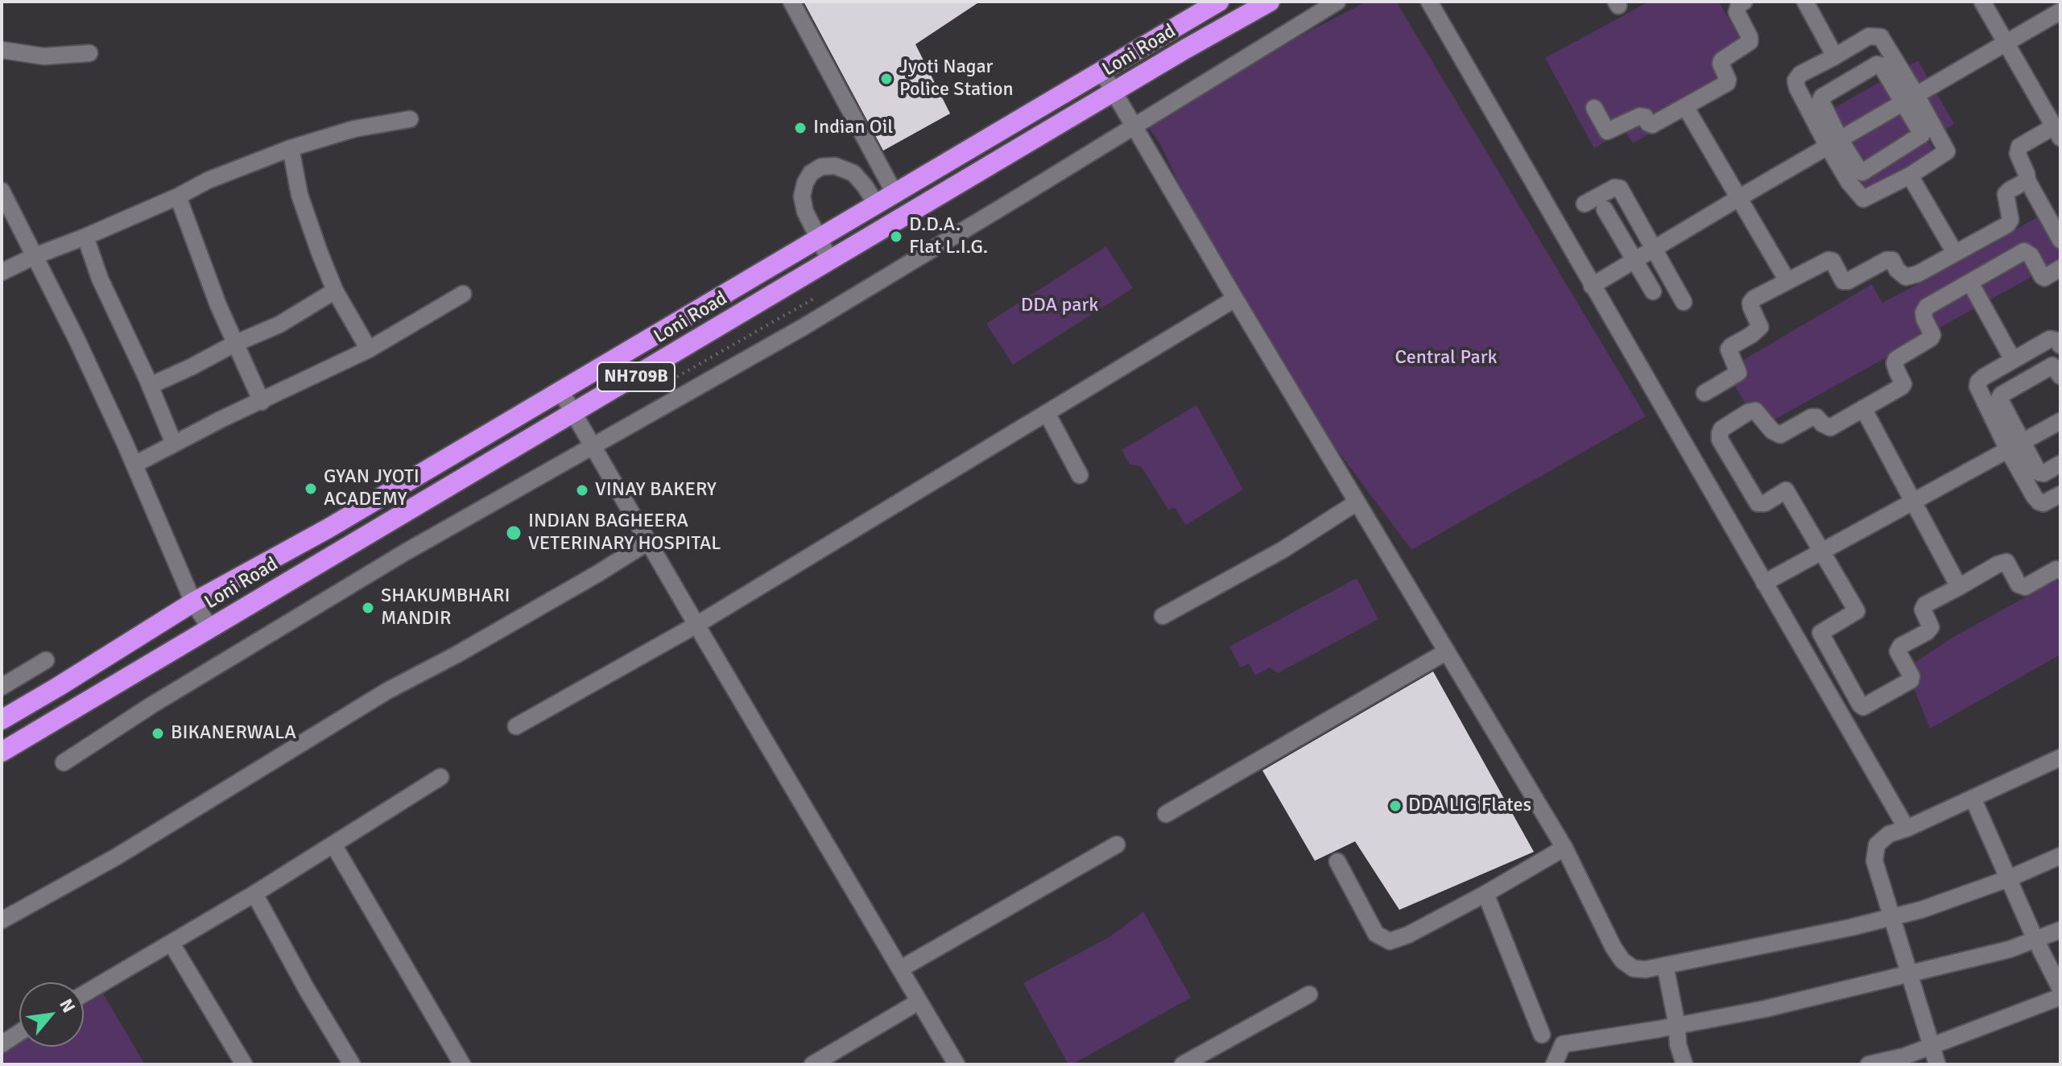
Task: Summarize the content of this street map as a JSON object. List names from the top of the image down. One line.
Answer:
{"streets":{"highway":["Loni Road","NH709B"]},"parks":["DDA park","Central Park"],"places":["Jyoti Nagar Police Station","Indian Oil","D.D.A. Flat L.I.G.","GYAN JYOTI ACADEMY","VINAY BAKERY","INDIAN BAGHEERA VETERINARY HOSPITAL","SHAKUMBHARI MANDIR","BIKANERWALA","DDA LIG Flates"],"north":"top right"}
